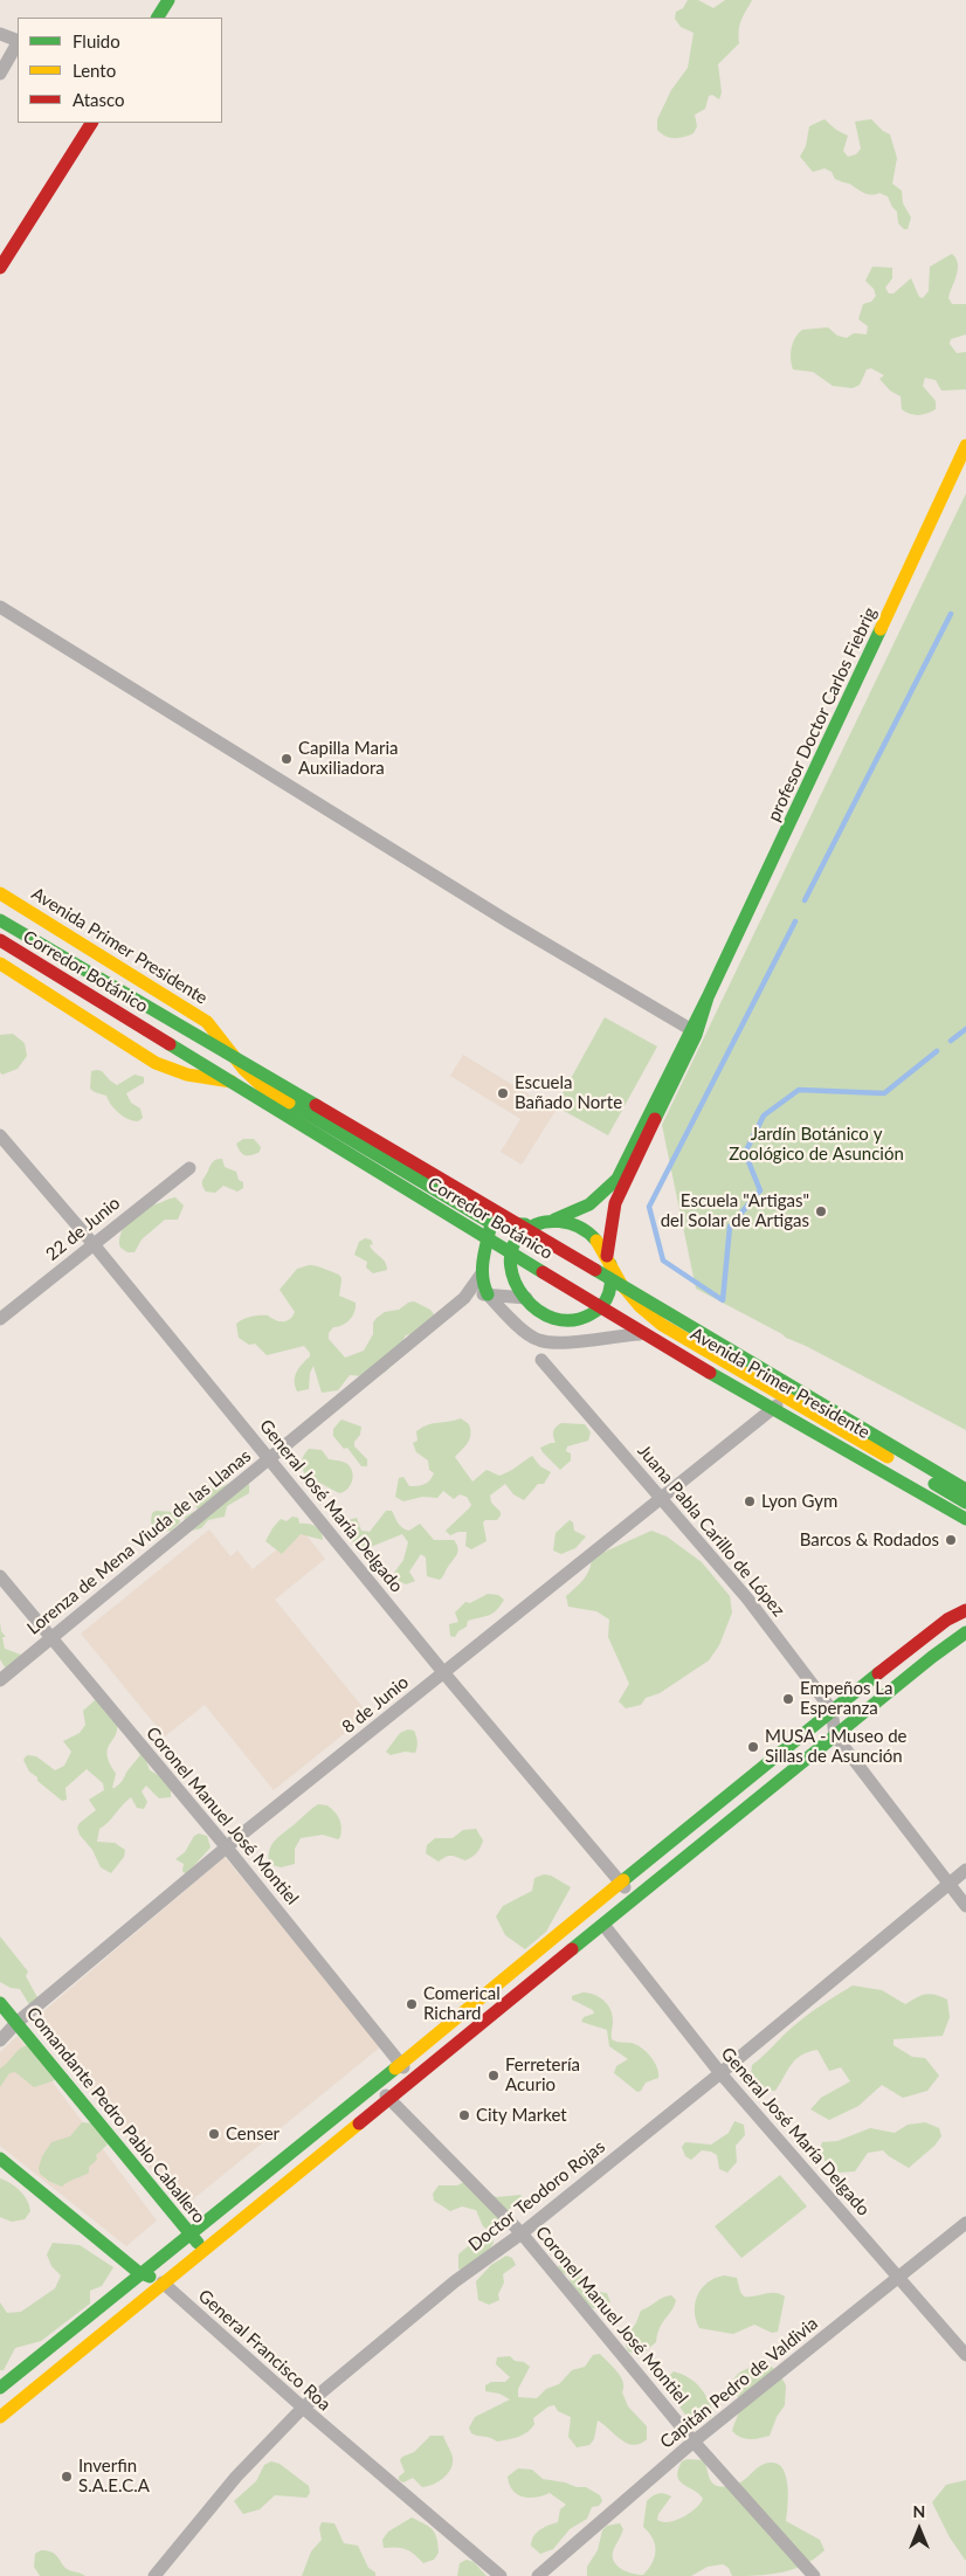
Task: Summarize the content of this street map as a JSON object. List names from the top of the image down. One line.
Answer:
{"streets":{"main road":["profesor Doctor Carlos Fiebrig","Avenida Primer Presidente","Corredor Botánico","Comandante Pedro Pablo Caballero","General Francisco Roa"],"street":["22 de Junio","General José María Delgado","Juana Pabla Carillo de López","Lorenza de Mena Viuda de las Llanas","8 de Junio","Coronel Manuel José Montiel","Doctor Teodoro Rojas","Capitán Pedro de Valdivia"]},"crossings":[["profesor Doctor Carlos Fiebrig","Avenida Primer Presidente"],["Avenida Primer Presidente","8 de Junio"],["22 de Junio","General José María Delgado"],["General José María Delgado","Lorenza de Mena Viuda de las Llanas"],["General José María Delgado","8 de Junio"],["General José María Delgado","Doctor Teodoro Rojas"],["General José María Delgado","Capitán Pedro de Valdivia"],["Juana Pabla Carillo de López","8 de Junio"],["Lorenza de Mena Viuda de las Llanas","Coronel Manuel José Montiel"],["8 de Junio","Coronel Manuel José Montiel"],["8 de Junio","Comandante Pedro Pablo Caballero"],["Coronel Manuel José Montiel","Doctor Teodoro Rojas"],["Coronel Manuel José Montiel","Capitán Pedro de Valdivia"],["Doctor Teodoro Rojas","General Francisco Roa"]],"parks":["Jardín Botánico y Zoológico de Asunción"],"places":["Capilla Maria Auxiliadora","Escuela Bañado Norte","Escuela \"Artigas\" del Solar de Artigas","Lyon Gym","Barcos & Rodados","Empeños La Esperanza","MUSA - Museo de Sillas de Asunción","Comerical Richard","Ferretería Acurio","City Market","Censer","Inverfin S.A.E.C.A"],"legend":["Fluido","Lento","Atasco"],"north":"top"}
